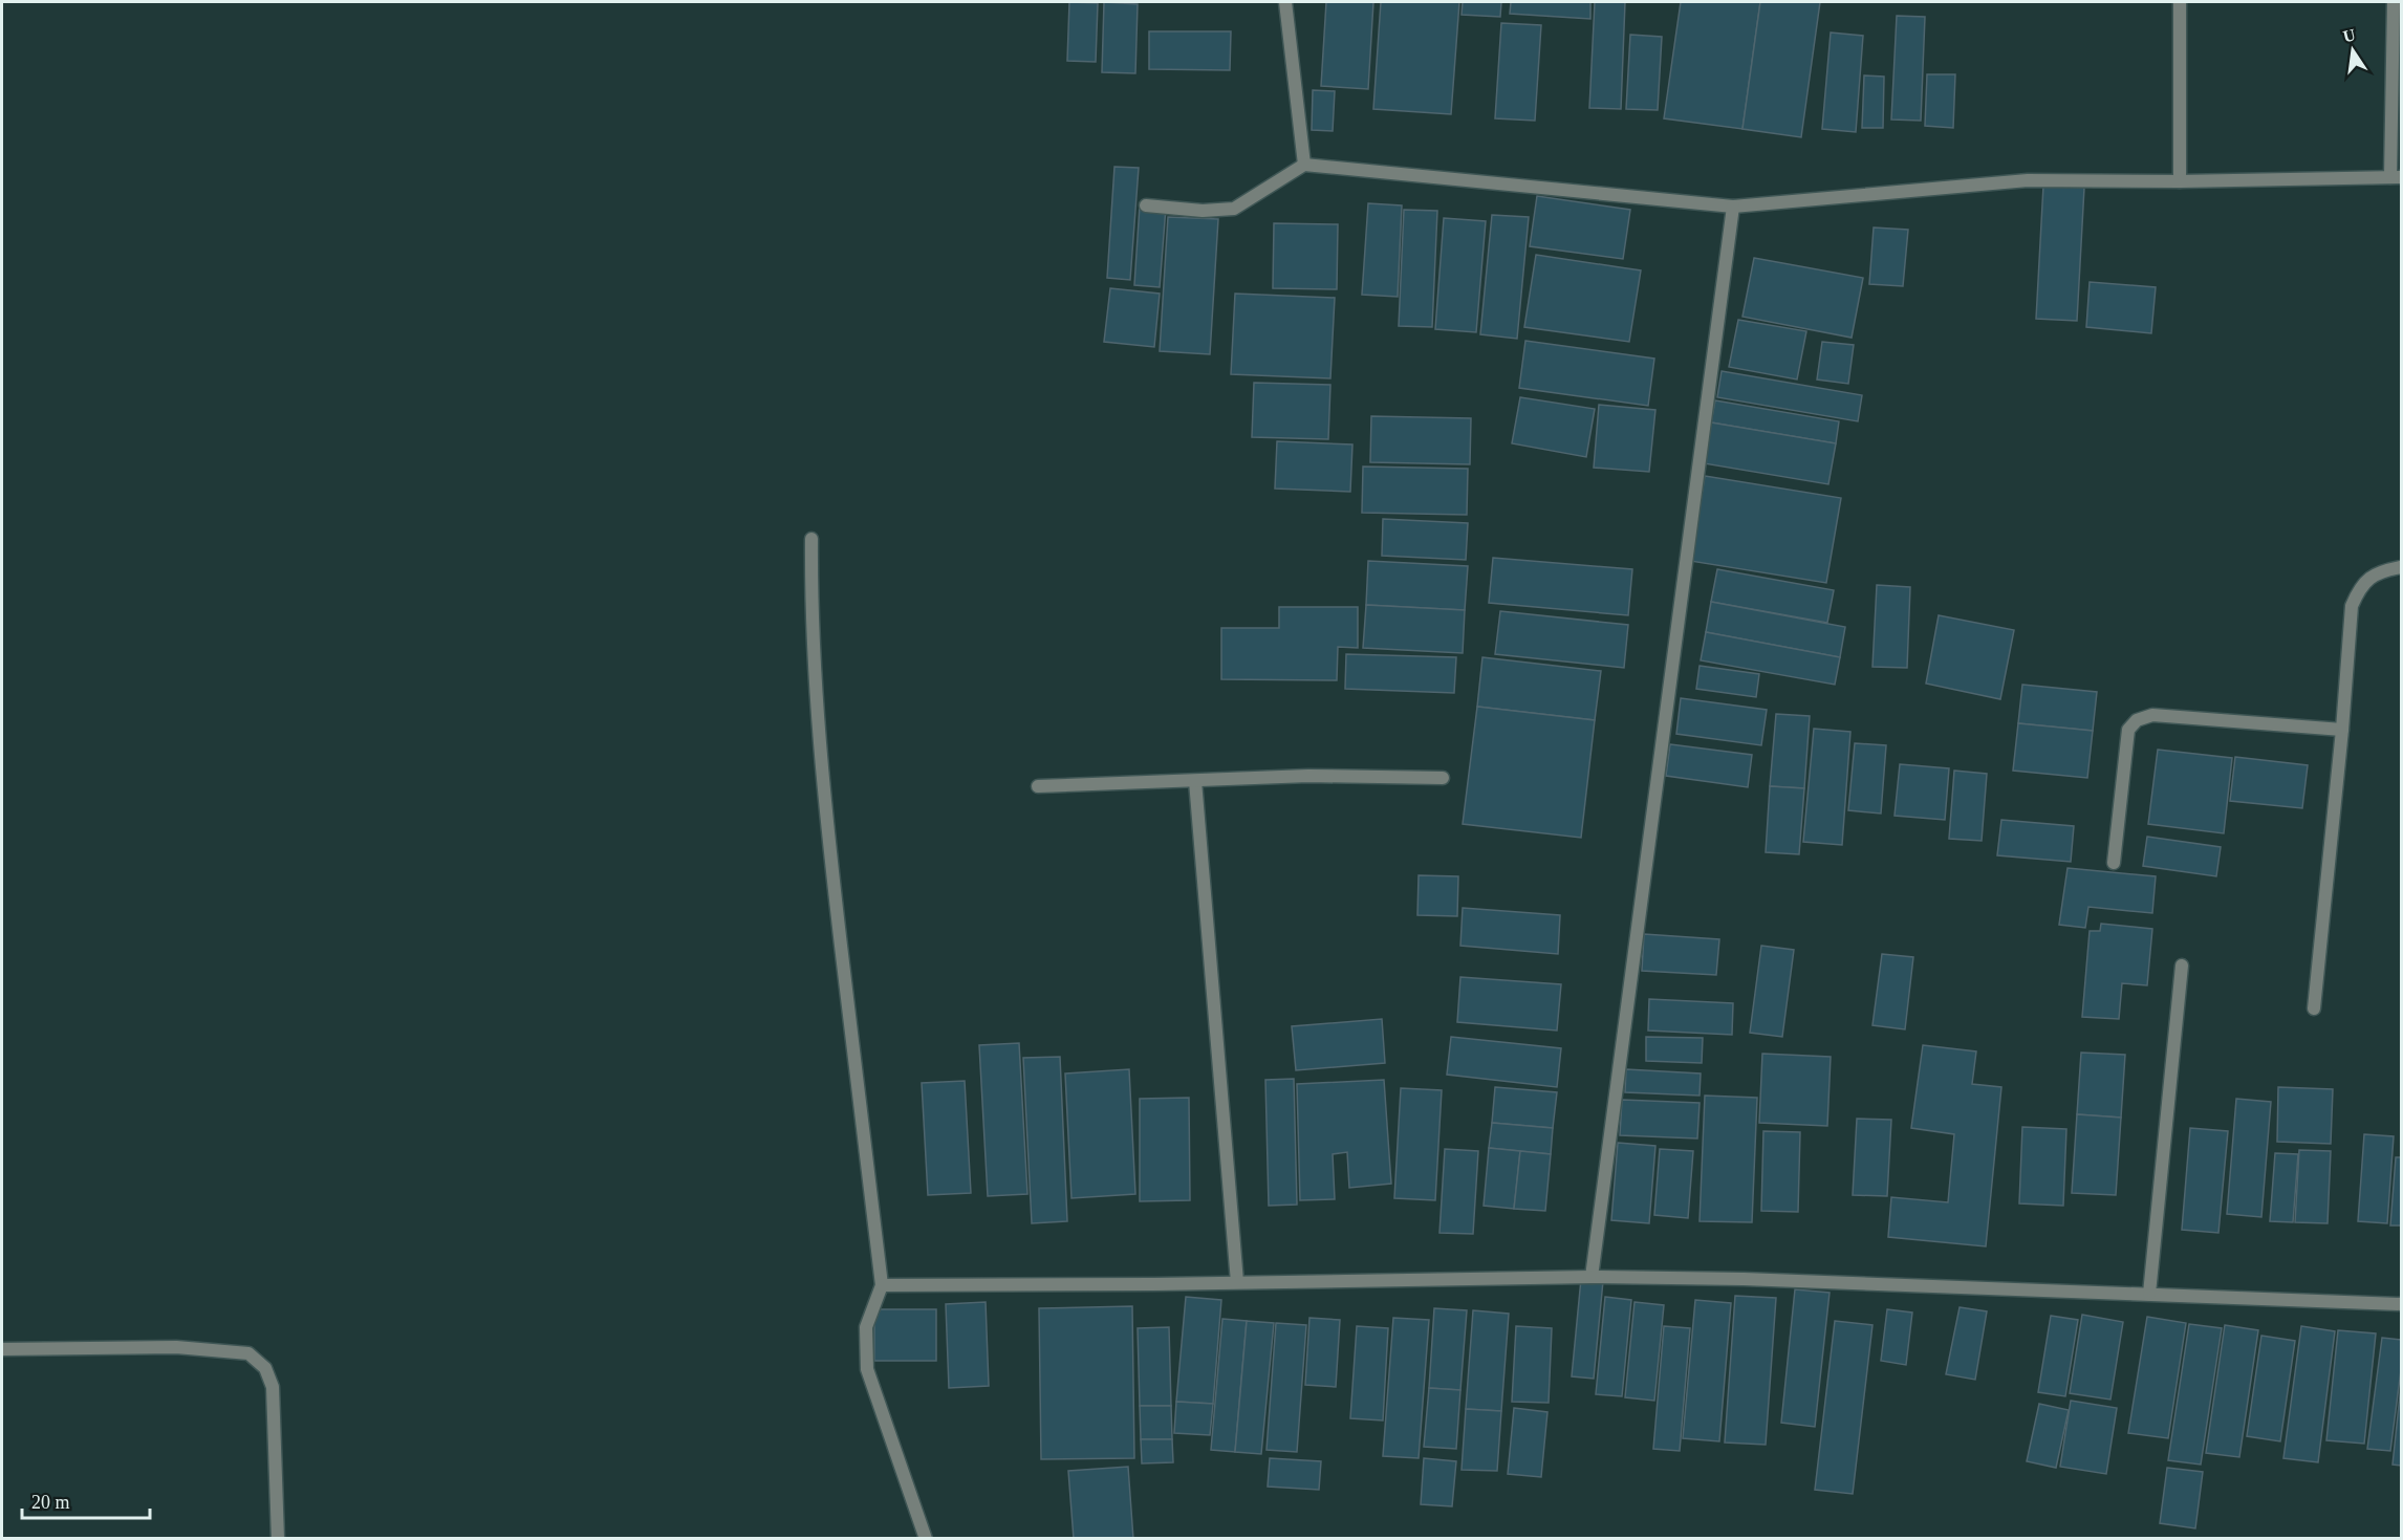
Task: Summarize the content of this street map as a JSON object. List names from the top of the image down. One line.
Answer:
{"scale_bar":"20 m","north":"top"}
